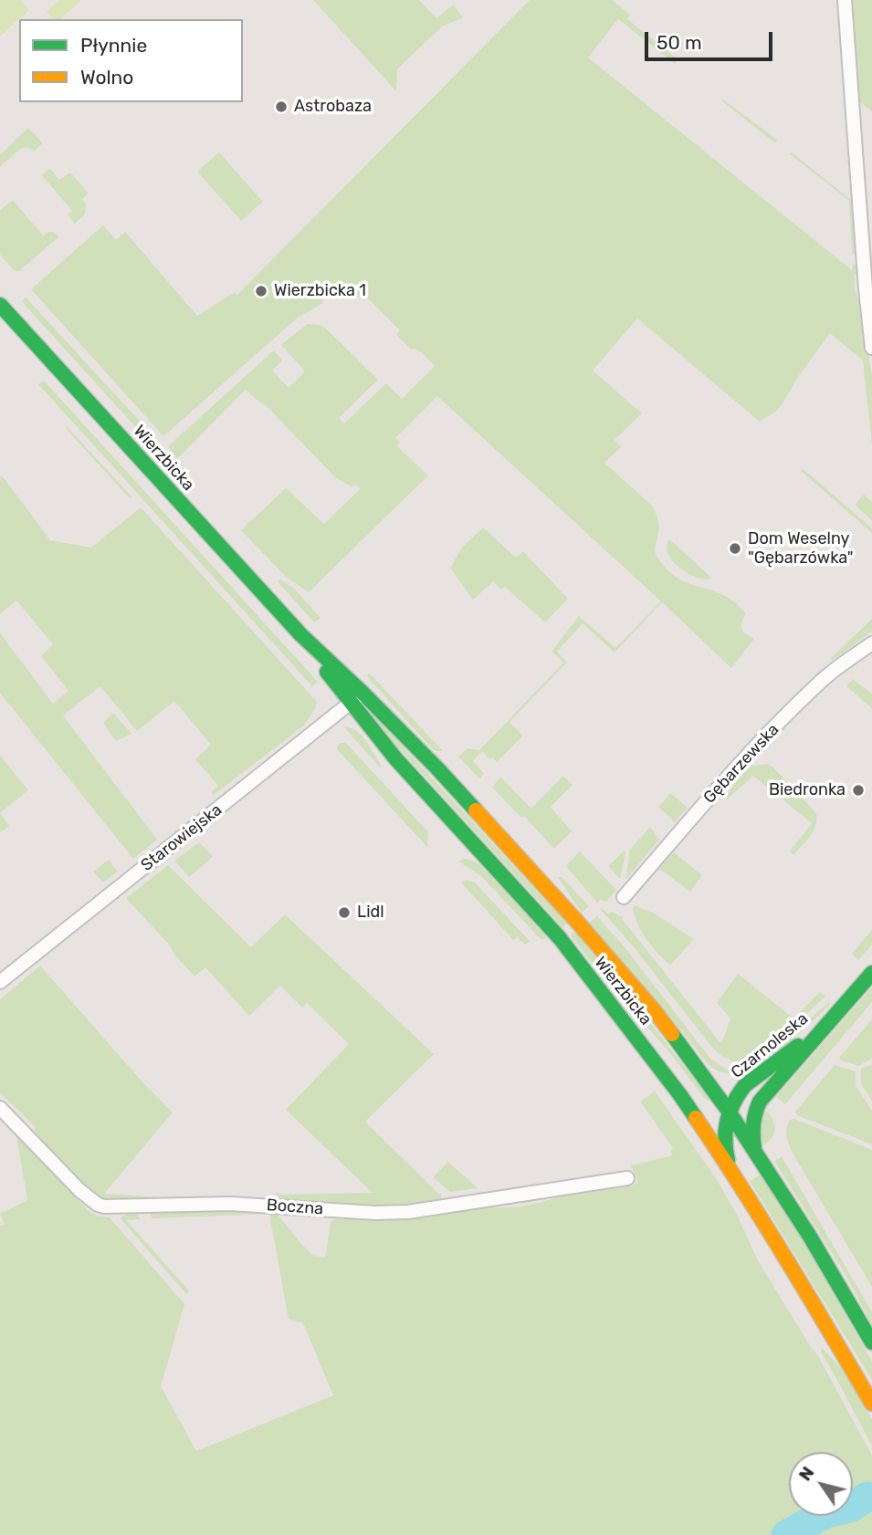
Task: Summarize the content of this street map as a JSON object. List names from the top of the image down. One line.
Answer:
{"streets":{"street":["Wierzbicka","Gębarzewska","Starowiejska","Czarnoleska","Boczna"]},"crossings":[["Wierzbicka","Starowiejska"],["Wierzbicka","Czarnoleska"]],"places":["Astrobaza","Wierzbicka 1","Dom Weselny \"Gębarzówka\"","Biedronka","Lidl"],"legend":["Płynnie","Wolno"],"scale_bar":"50 m","north":"top left"}
